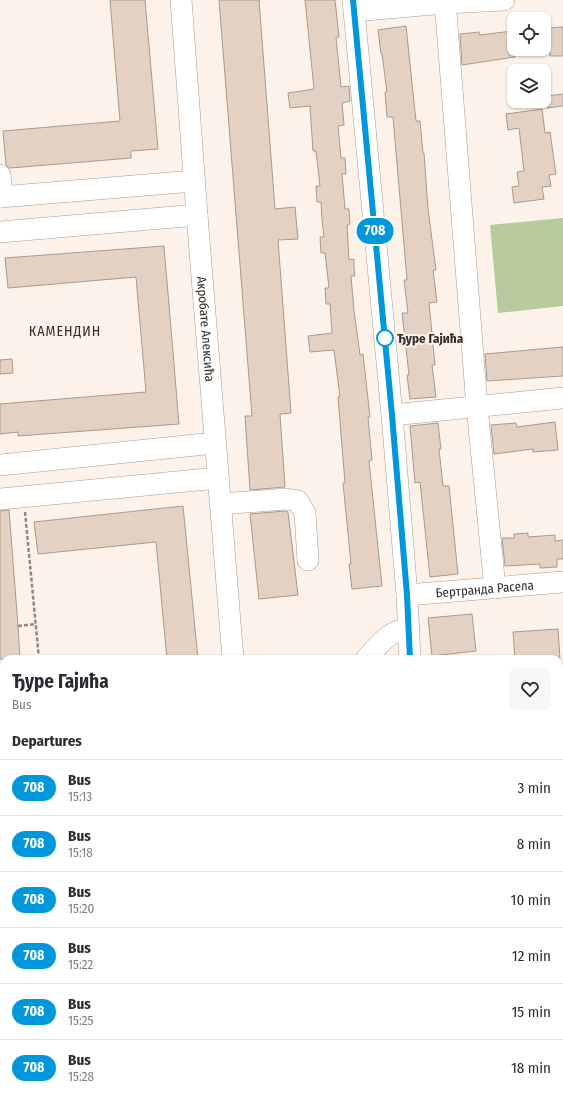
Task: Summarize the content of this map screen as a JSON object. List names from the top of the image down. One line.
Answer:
{"streets":{"street":["Акробате Алексића","Бертранда Расела"]},"districts":["КАМЕНДИН"],"places":["Ђуре Гајића"],"lines":["bus line 708"],"page":{"on_map":"708","heading":[["Ђуре Гајића","Bus"],"Departures"],"list":[{"mark":"708","name":"Bus","note":"15:13","value":"3 min"},{"mark":"708","name":"Bus","note":"15:18","value":"8 min"},{"mark":"708","name":"Bus","note":"15:20","value":"10 min"},{"mark":"708","name":"Bus","note":"15:22","value":"12 min"},{"mark":"708","name":"Bus","note":"15:25","value":"15 min"},{"mark":"708","name":"Bus","note":"15:28","value":"18 min"}]}}
